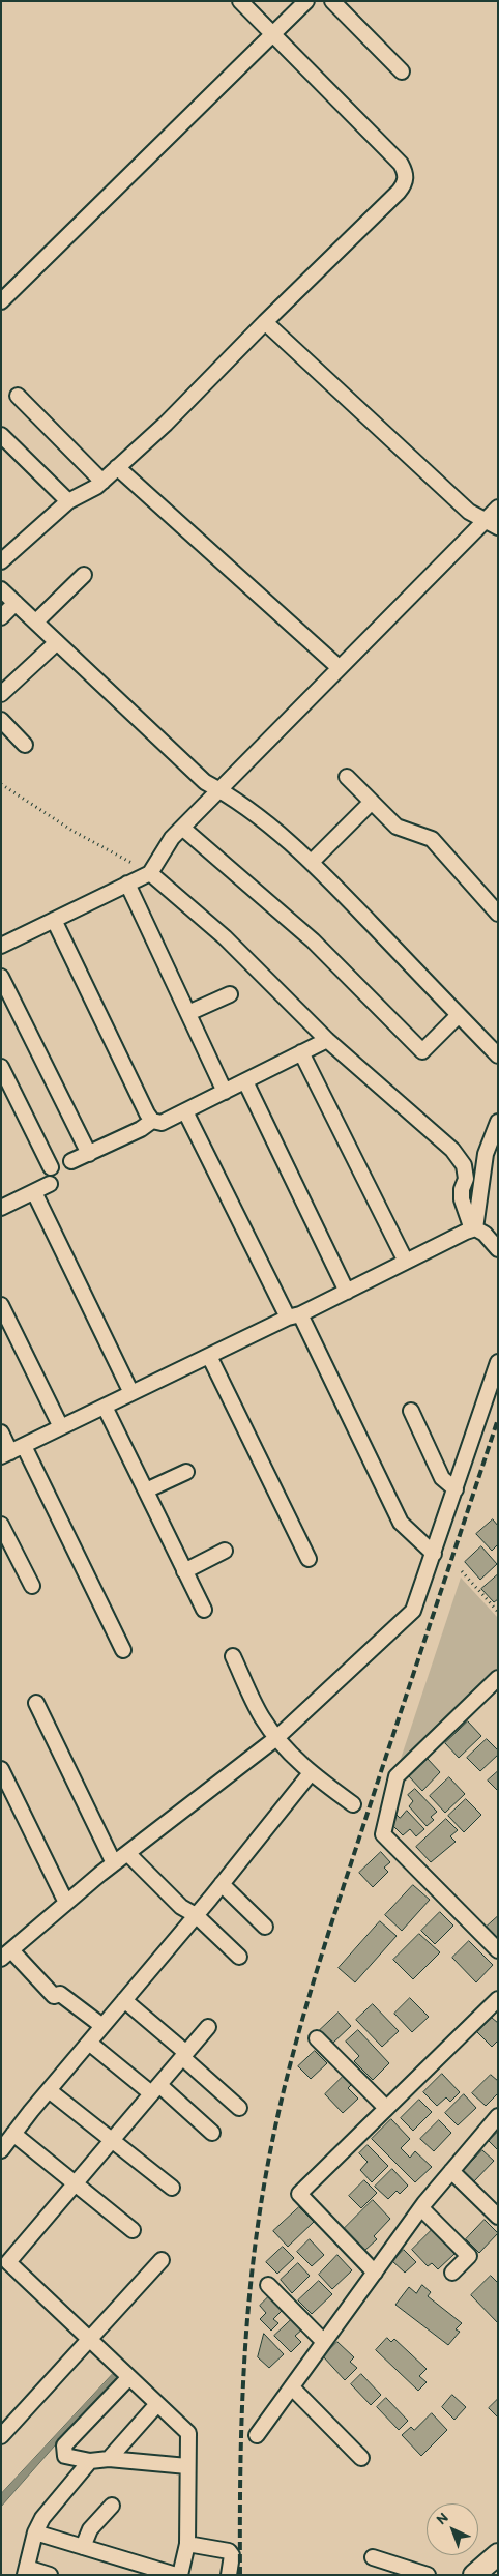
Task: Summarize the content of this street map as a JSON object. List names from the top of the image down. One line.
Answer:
{"north":"top left"}
